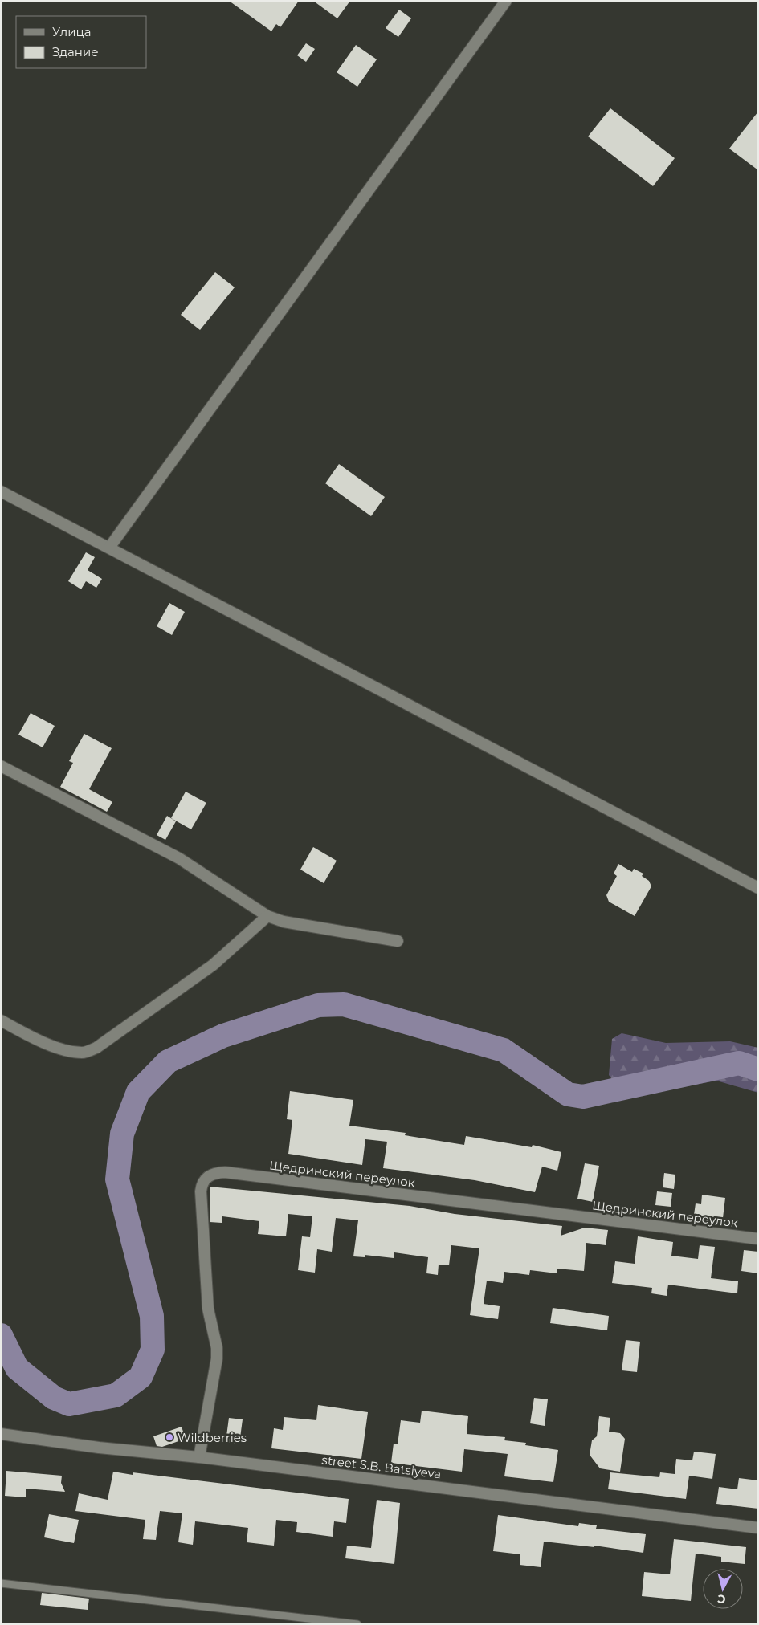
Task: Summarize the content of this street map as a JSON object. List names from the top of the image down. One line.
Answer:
{"streets":{"street":["Щедринский переулок","street S.B. Batsiyeva"]},"crossings":[["Щедринский переулок","street S.B. Batsiyeva"]],"places":["Wildberries"],"legend":["Улица","Здание"],"north":"bottom"}
